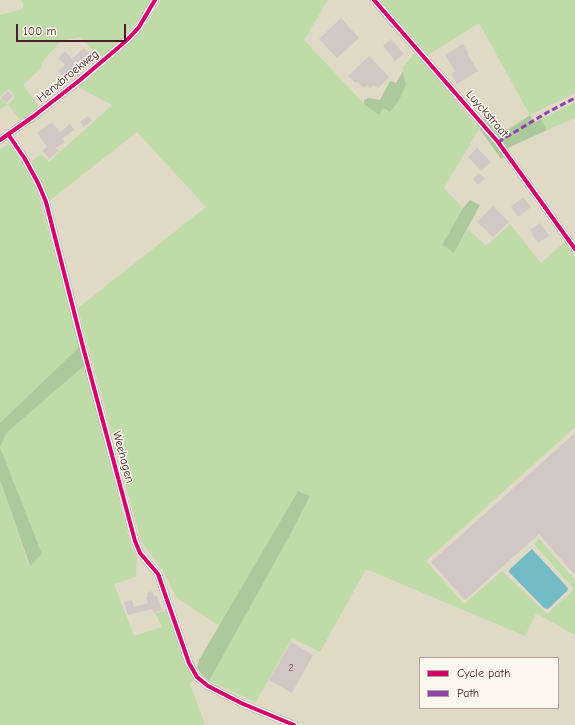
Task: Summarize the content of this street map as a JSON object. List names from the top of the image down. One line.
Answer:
{"streets":{"street":["Henxbroekweg","Luyckstraat","Weehagen"]},"crossings":[["Henxbroekweg","Weehagen"]],"house_numbers":["2"],"legend":["Cycle path","Path"],"scale_bar":"100 m"}
